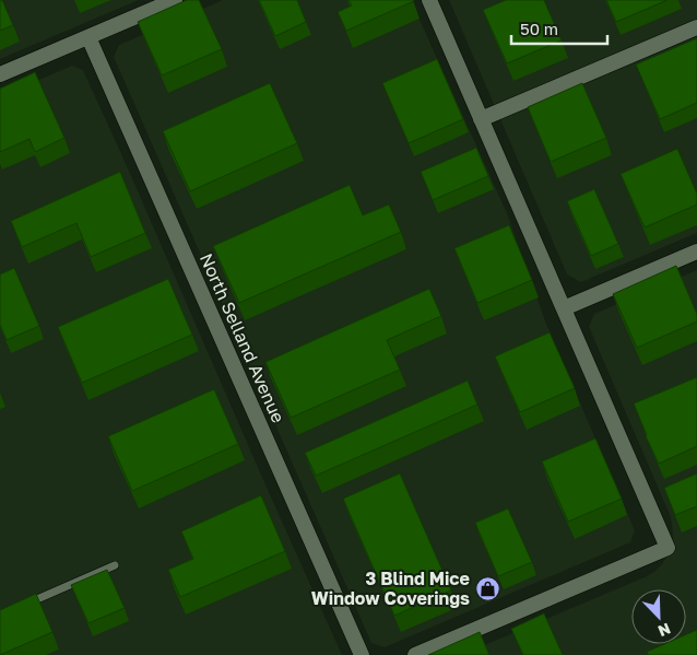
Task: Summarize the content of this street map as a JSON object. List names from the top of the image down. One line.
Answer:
{"streets":{"street":["North Selland Avenue"]},"places":{"shop":["3 Blind Mice Window Coverings"]},"scale_bar":"50 m","north":"bottom right"}
